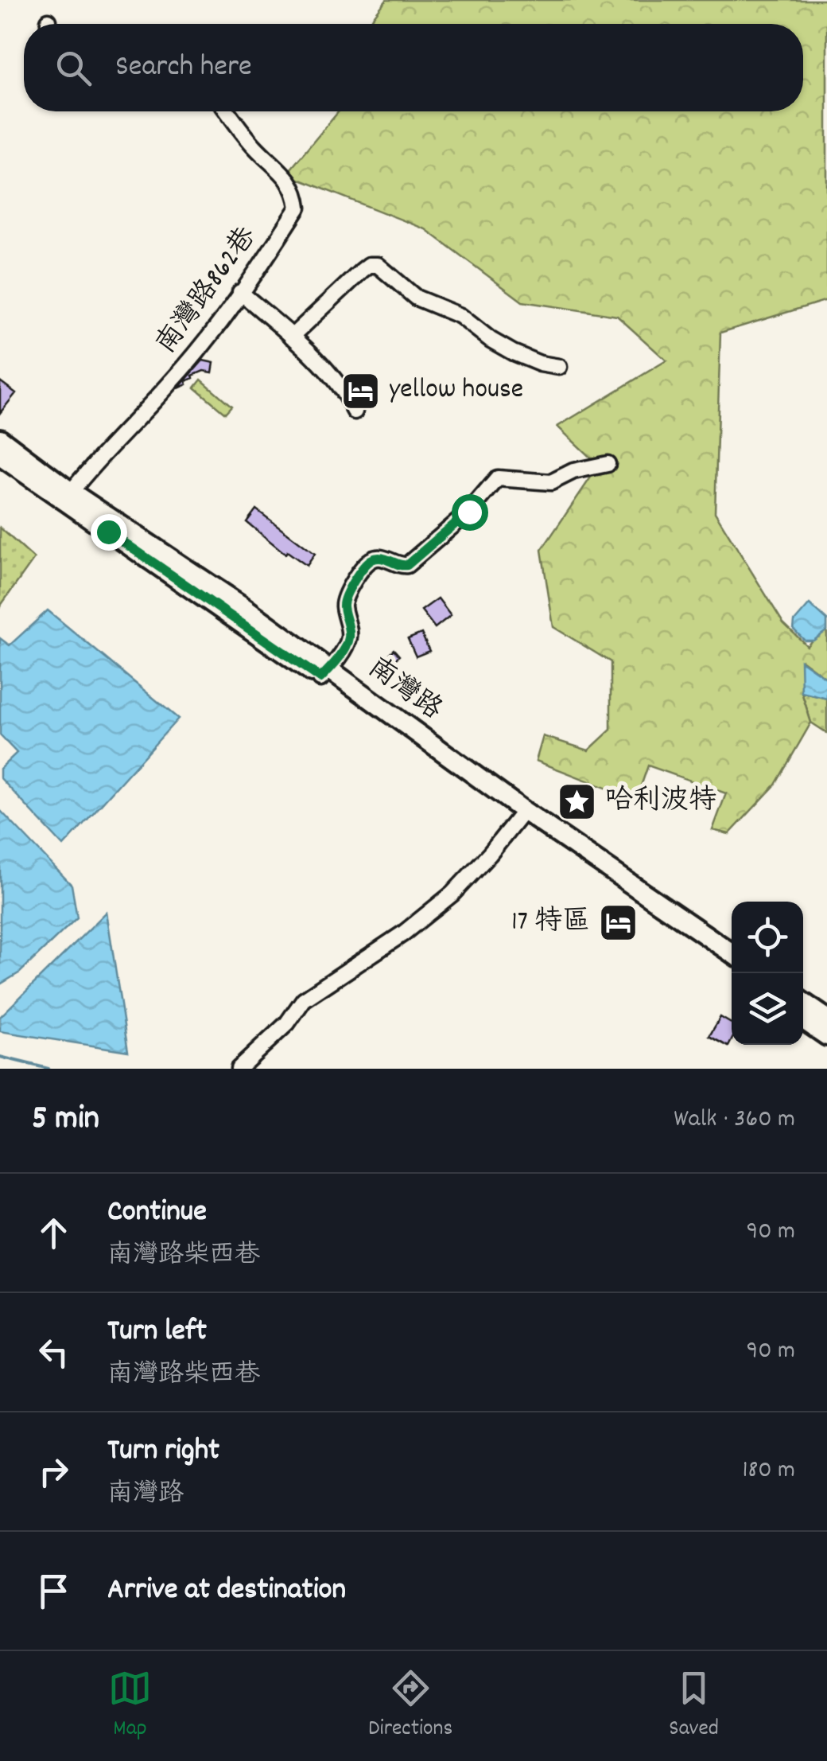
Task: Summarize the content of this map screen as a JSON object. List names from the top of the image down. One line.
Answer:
{"streets":{"main road":["南灣路"],"street":["南灣路862巷"]},"crossings":[["南灣路862巷","南灣路"]],"places":{"hotel":["yellow house","17 特區"],"place":["哈利波特"]},"page":{"search":"Search here","heading":["5 min","Walk · 360 m"],"list":[["Continue","南灣路柴西巷","90 m"],["Turn left","南灣路柴西巷","90 m"],["Turn right","南灣路","180 m"],"Arrive at destination"],"nav":["Map","Directions","Saved"]}}
